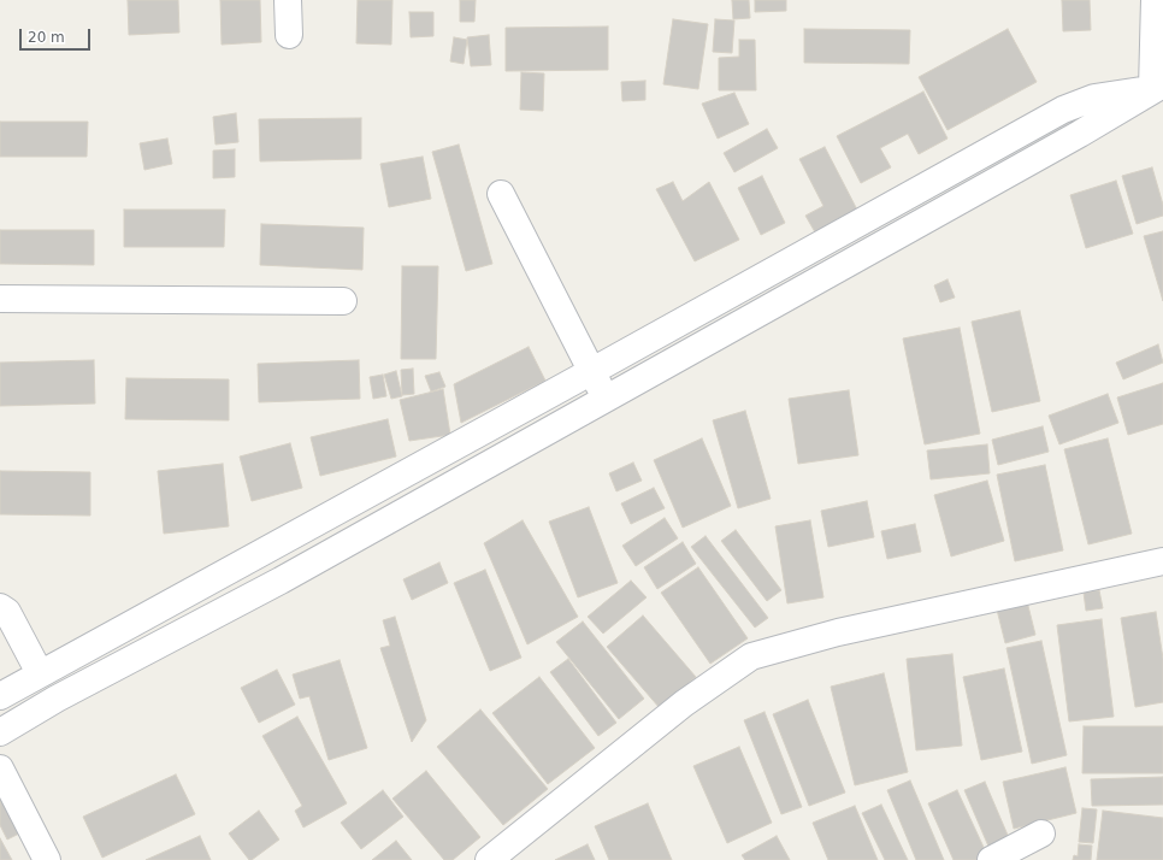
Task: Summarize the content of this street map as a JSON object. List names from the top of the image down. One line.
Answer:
{"scale_bar":"20 m"}
